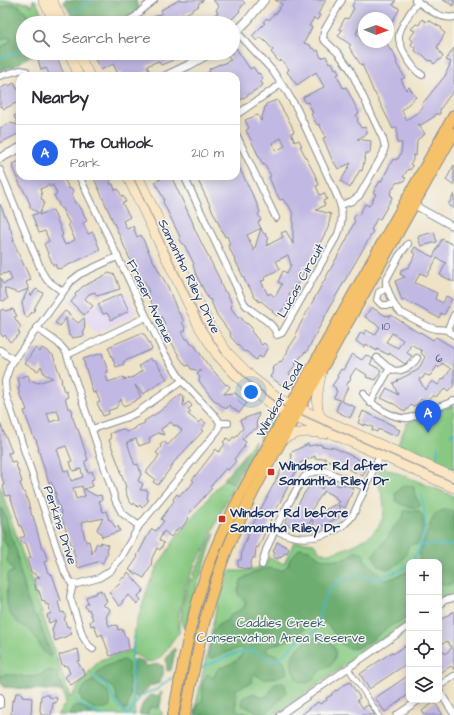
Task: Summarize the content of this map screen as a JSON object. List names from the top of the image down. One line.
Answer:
{"streets":{"main road":["Samantha Riley Drive","Windsor Road"],"street":["Lucas Circuit","Fraser Avenue","Perkins Drive"]},"crossings":[["Samantha Riley Drive","Windsor Road"],["Fraser Avenue","Perkins Drive"]],"parks":["Caddies Creek Conservation Area Reserve"],"places":{"transit":["Windsor Rd after Samantha Riley Dr","Windsor Rd before Samantha Riley Dr"]},"house_numbers":["10","6"],"north":"right","page":{"search":"Search here","heading":"Nearby","list":[{"mark":"A","name":"The Outlook","note":"Park","value":"210 m"}],"pins":"A","map_buttons":["+","−"]}}
